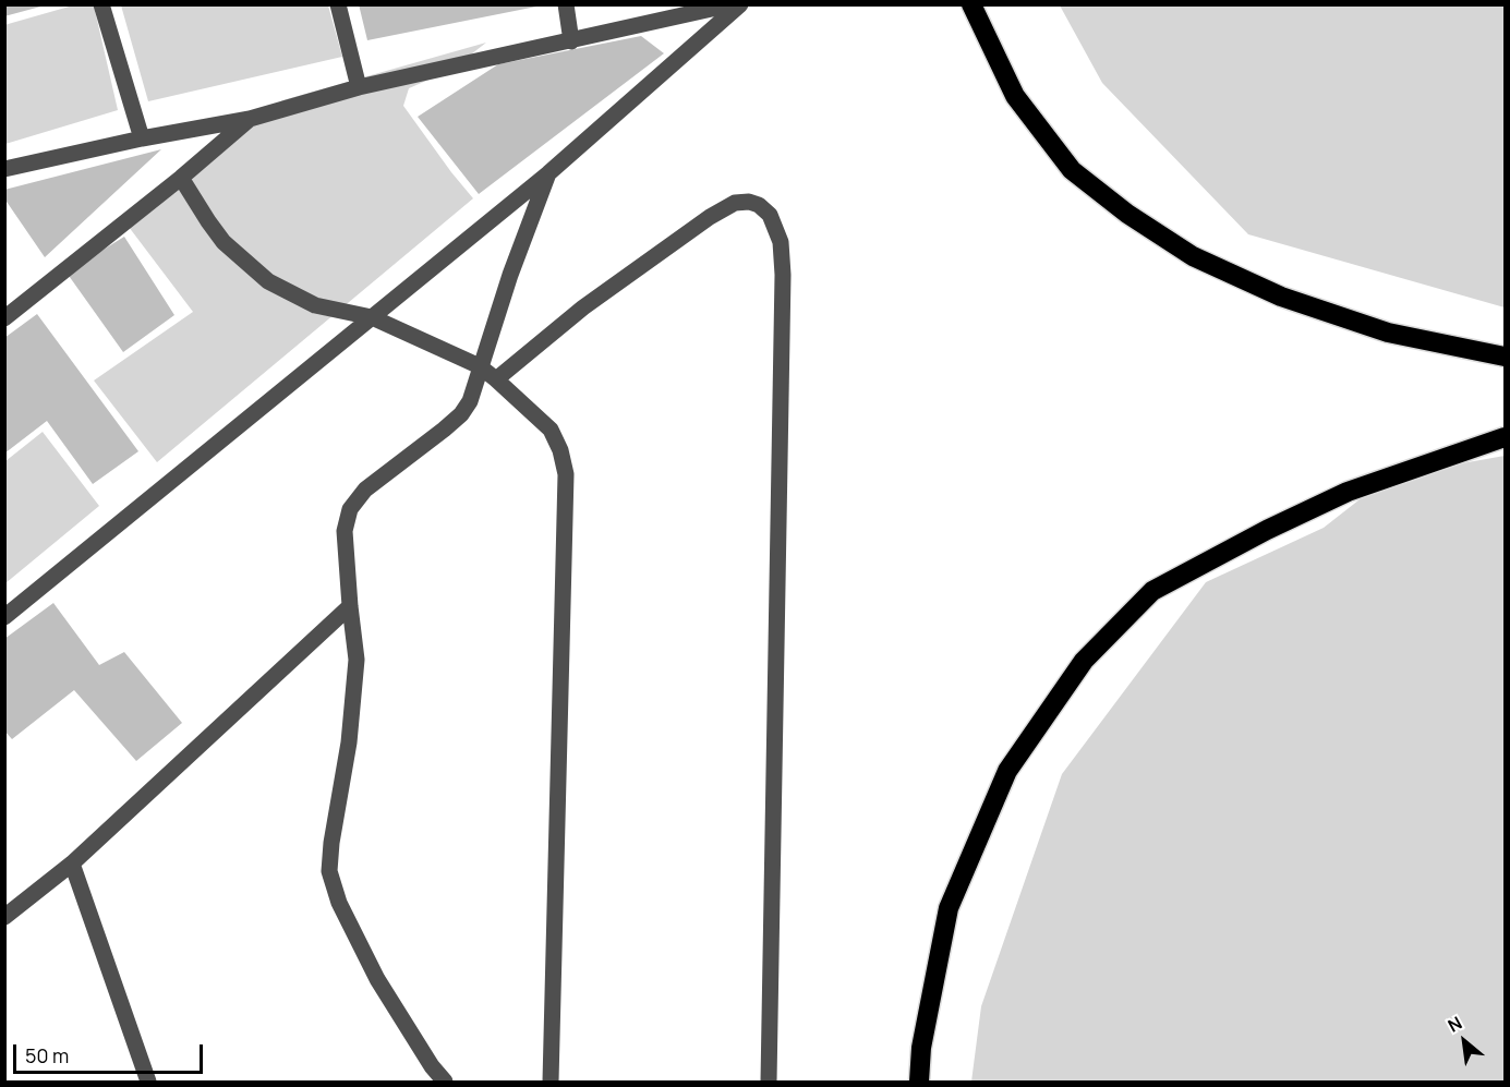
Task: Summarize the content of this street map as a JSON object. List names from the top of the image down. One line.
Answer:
{"scale_bar":"50 m","north":"top left"}
